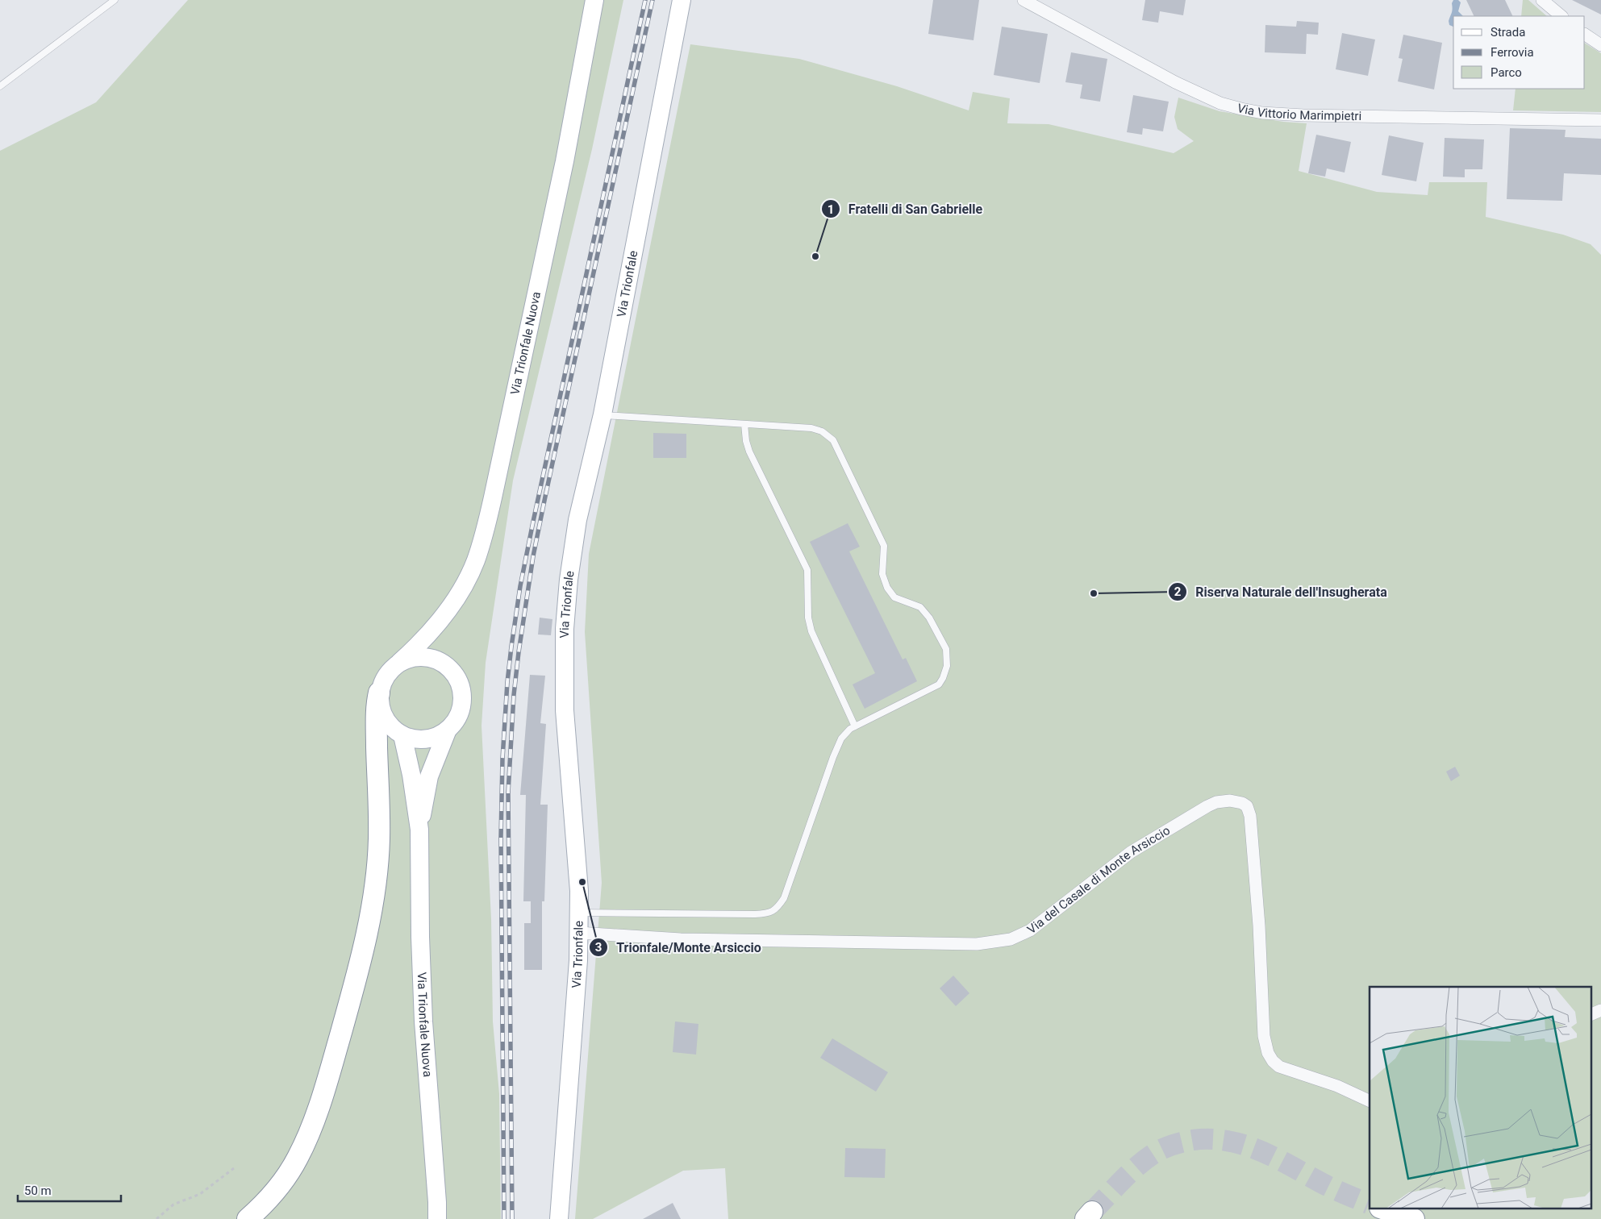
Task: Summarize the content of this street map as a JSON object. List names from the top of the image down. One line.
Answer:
{"streets":{"main road":["Via Trionfale","Via Trionfale Nuova"],"street":["Via Vittorio Marimpietri","Via del Casale di Monte Arsiccio"]},"crossings":[["Via Trionfale","Via del Casale di Monte Arsiccio"]],"places":["Fratelli di San Gabrielle","Riserva Naturale dell'Insugherata","Trionfale/Monte Arsiccio"],"legend":["Strada","Ferrovia","Parco"],"scale_bar":"50 m"}
